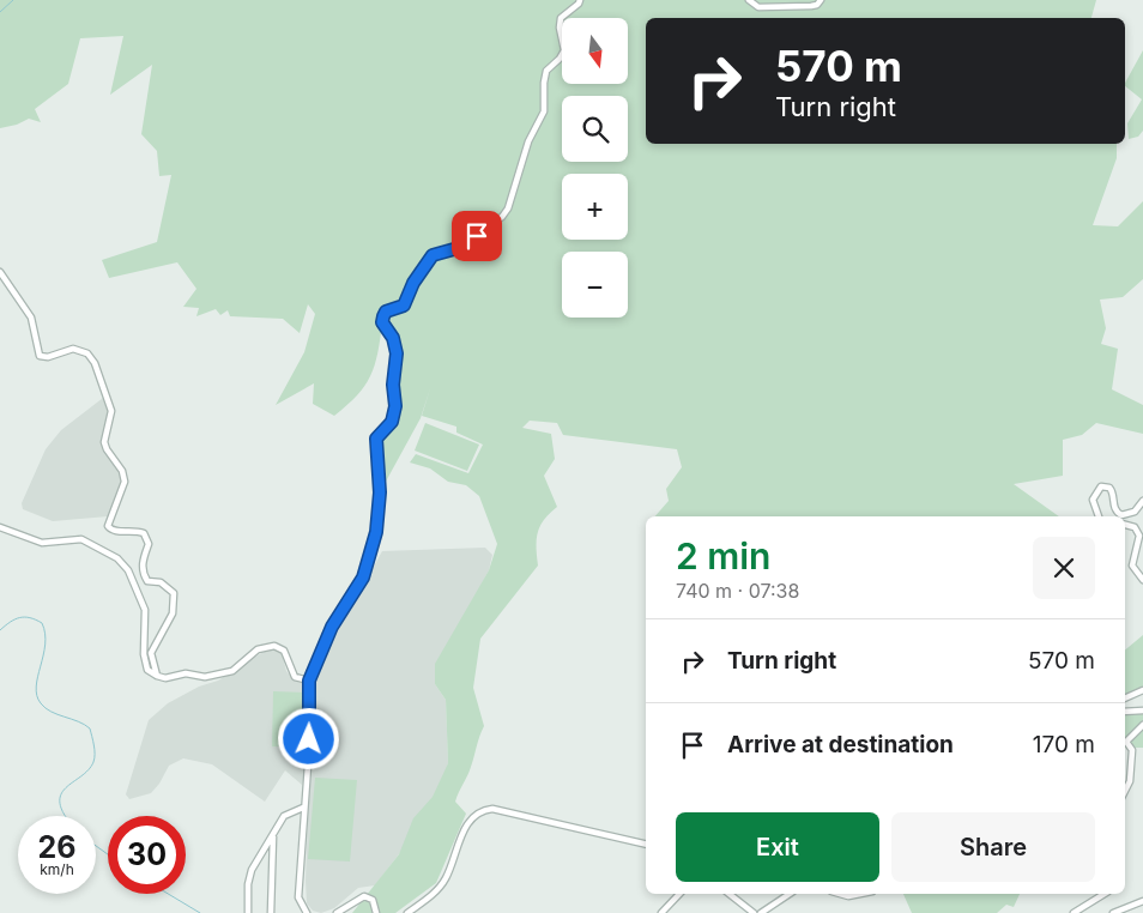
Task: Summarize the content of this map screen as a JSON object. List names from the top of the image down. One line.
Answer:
{"north":"bottom","page":{"map_buttons":["+","−"],"turn":["570 m","Turn right"],"heading":["2 min","740 m · 07:38"],"list":[{"name":"Turn right","value":"570 m"},{"name":"Arrive at destination","value":"170 m"}],"buttons":["Exit","Share"],"speed":"26 km/h","limit":"30"}}
